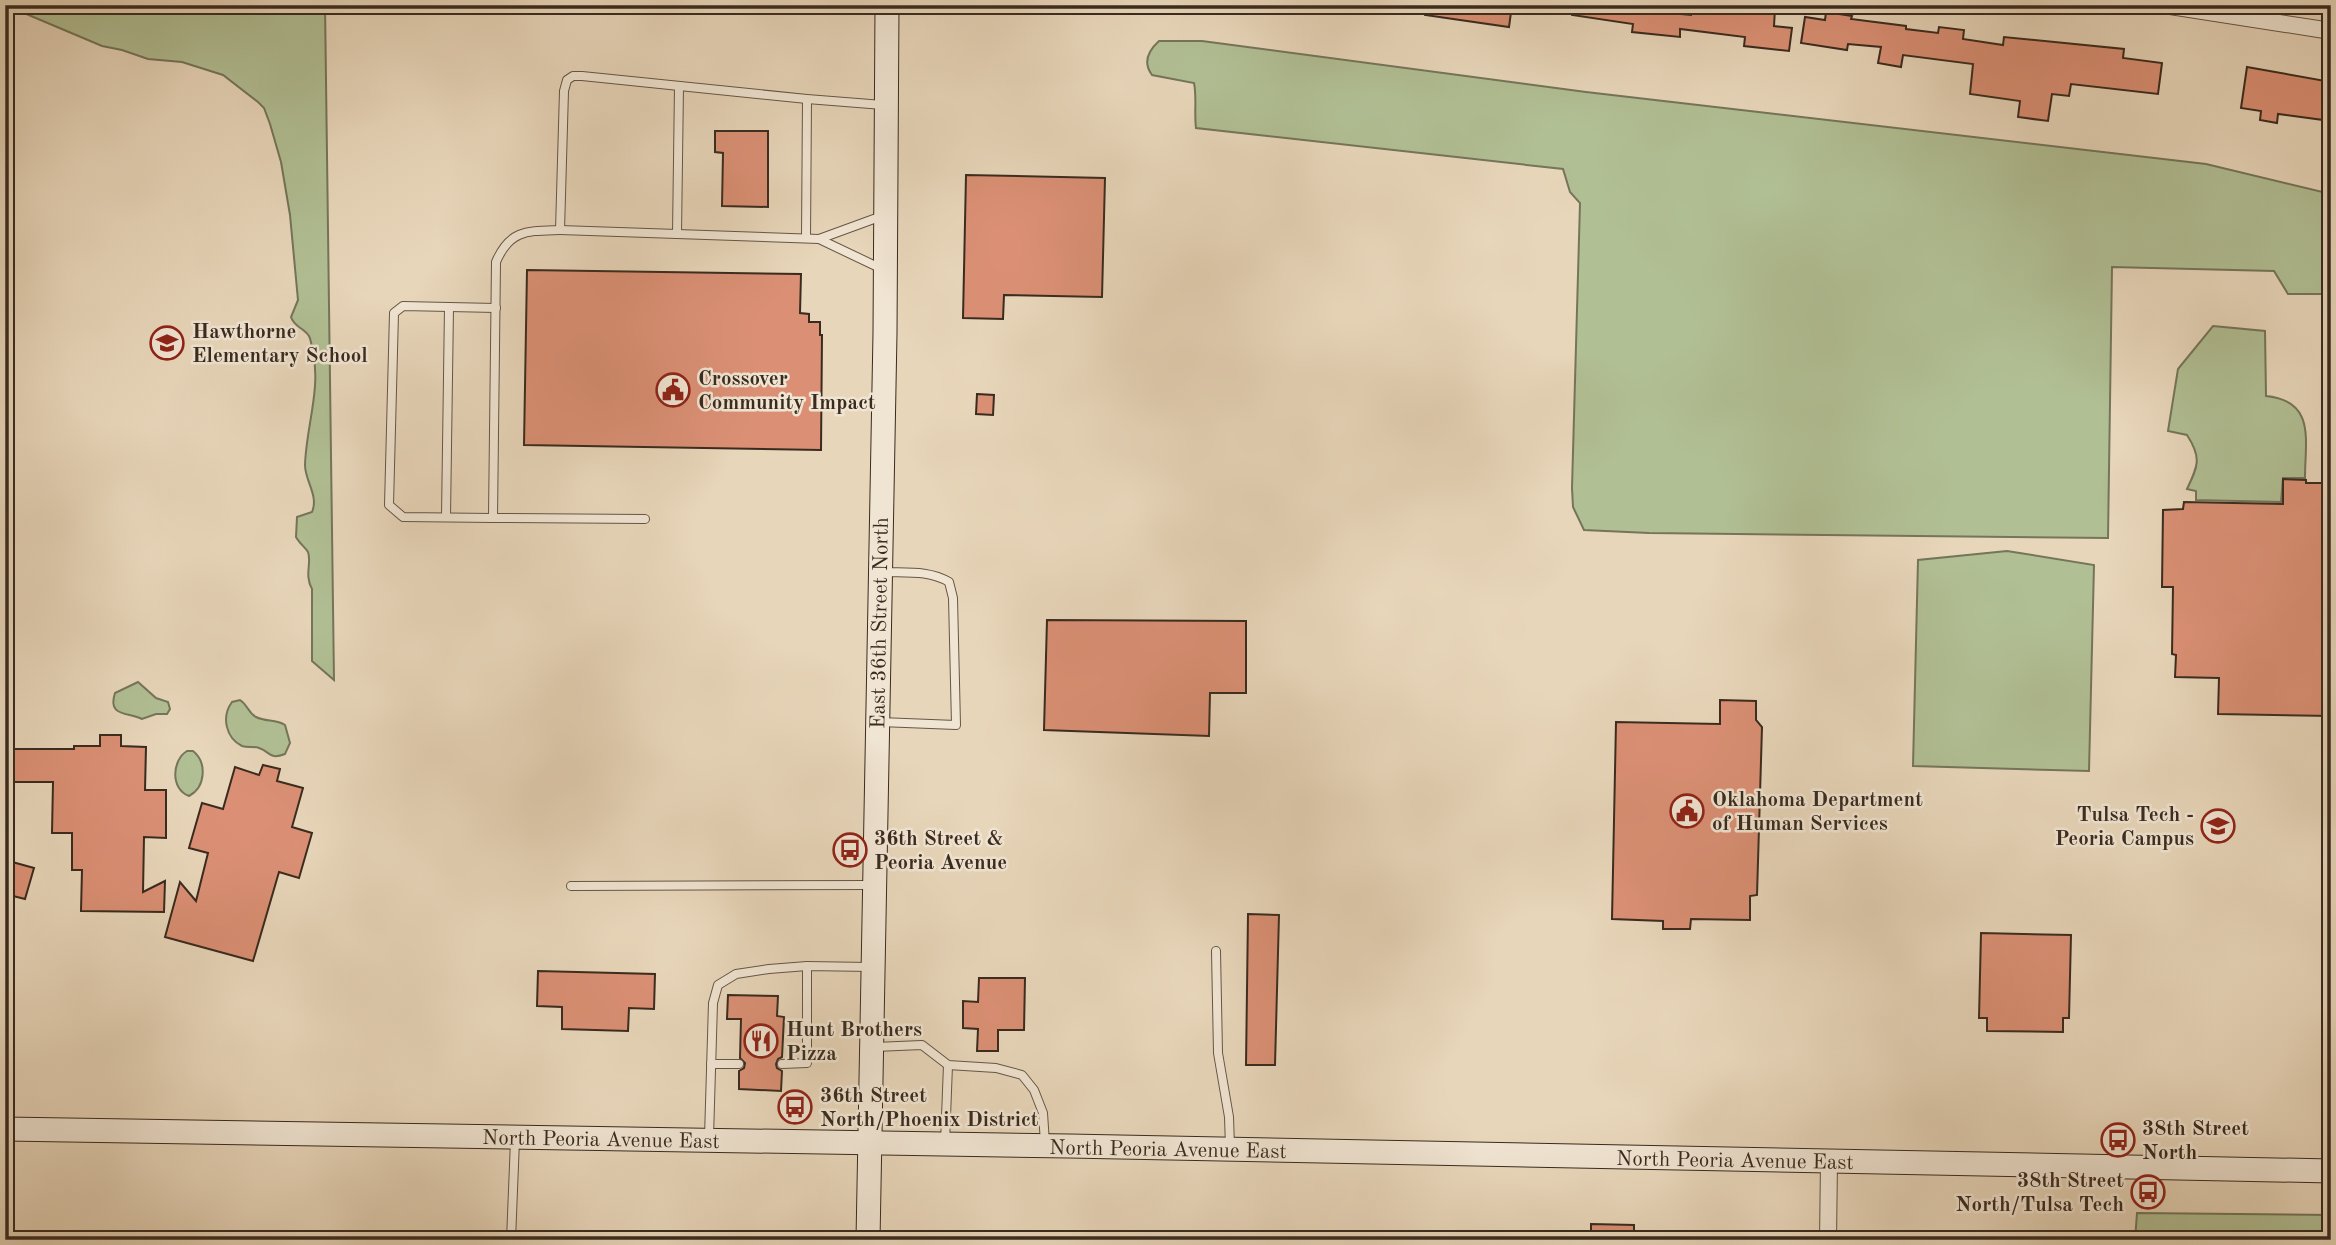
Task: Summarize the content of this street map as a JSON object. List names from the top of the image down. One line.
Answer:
{"streets":{"main road":["East 36th Street North","North Peoria Avenue East"]},"crossings":[["East 36th Street North","North Peoria Avenue East"]],"places":{"school or university":["Hawthorne Elementary School","Tulsa Tech - Peoria Campus"],"public building":["Crossover Community Impact","Oklahoma Department of Human Services"],"bus stop":["36th Street & Peoria Avenue","36th Street North/Phoenix District","38th Street North","38th Street North/Tulsa Tech"],"restaurant":["Hunt Brothers Pizza"]}}
